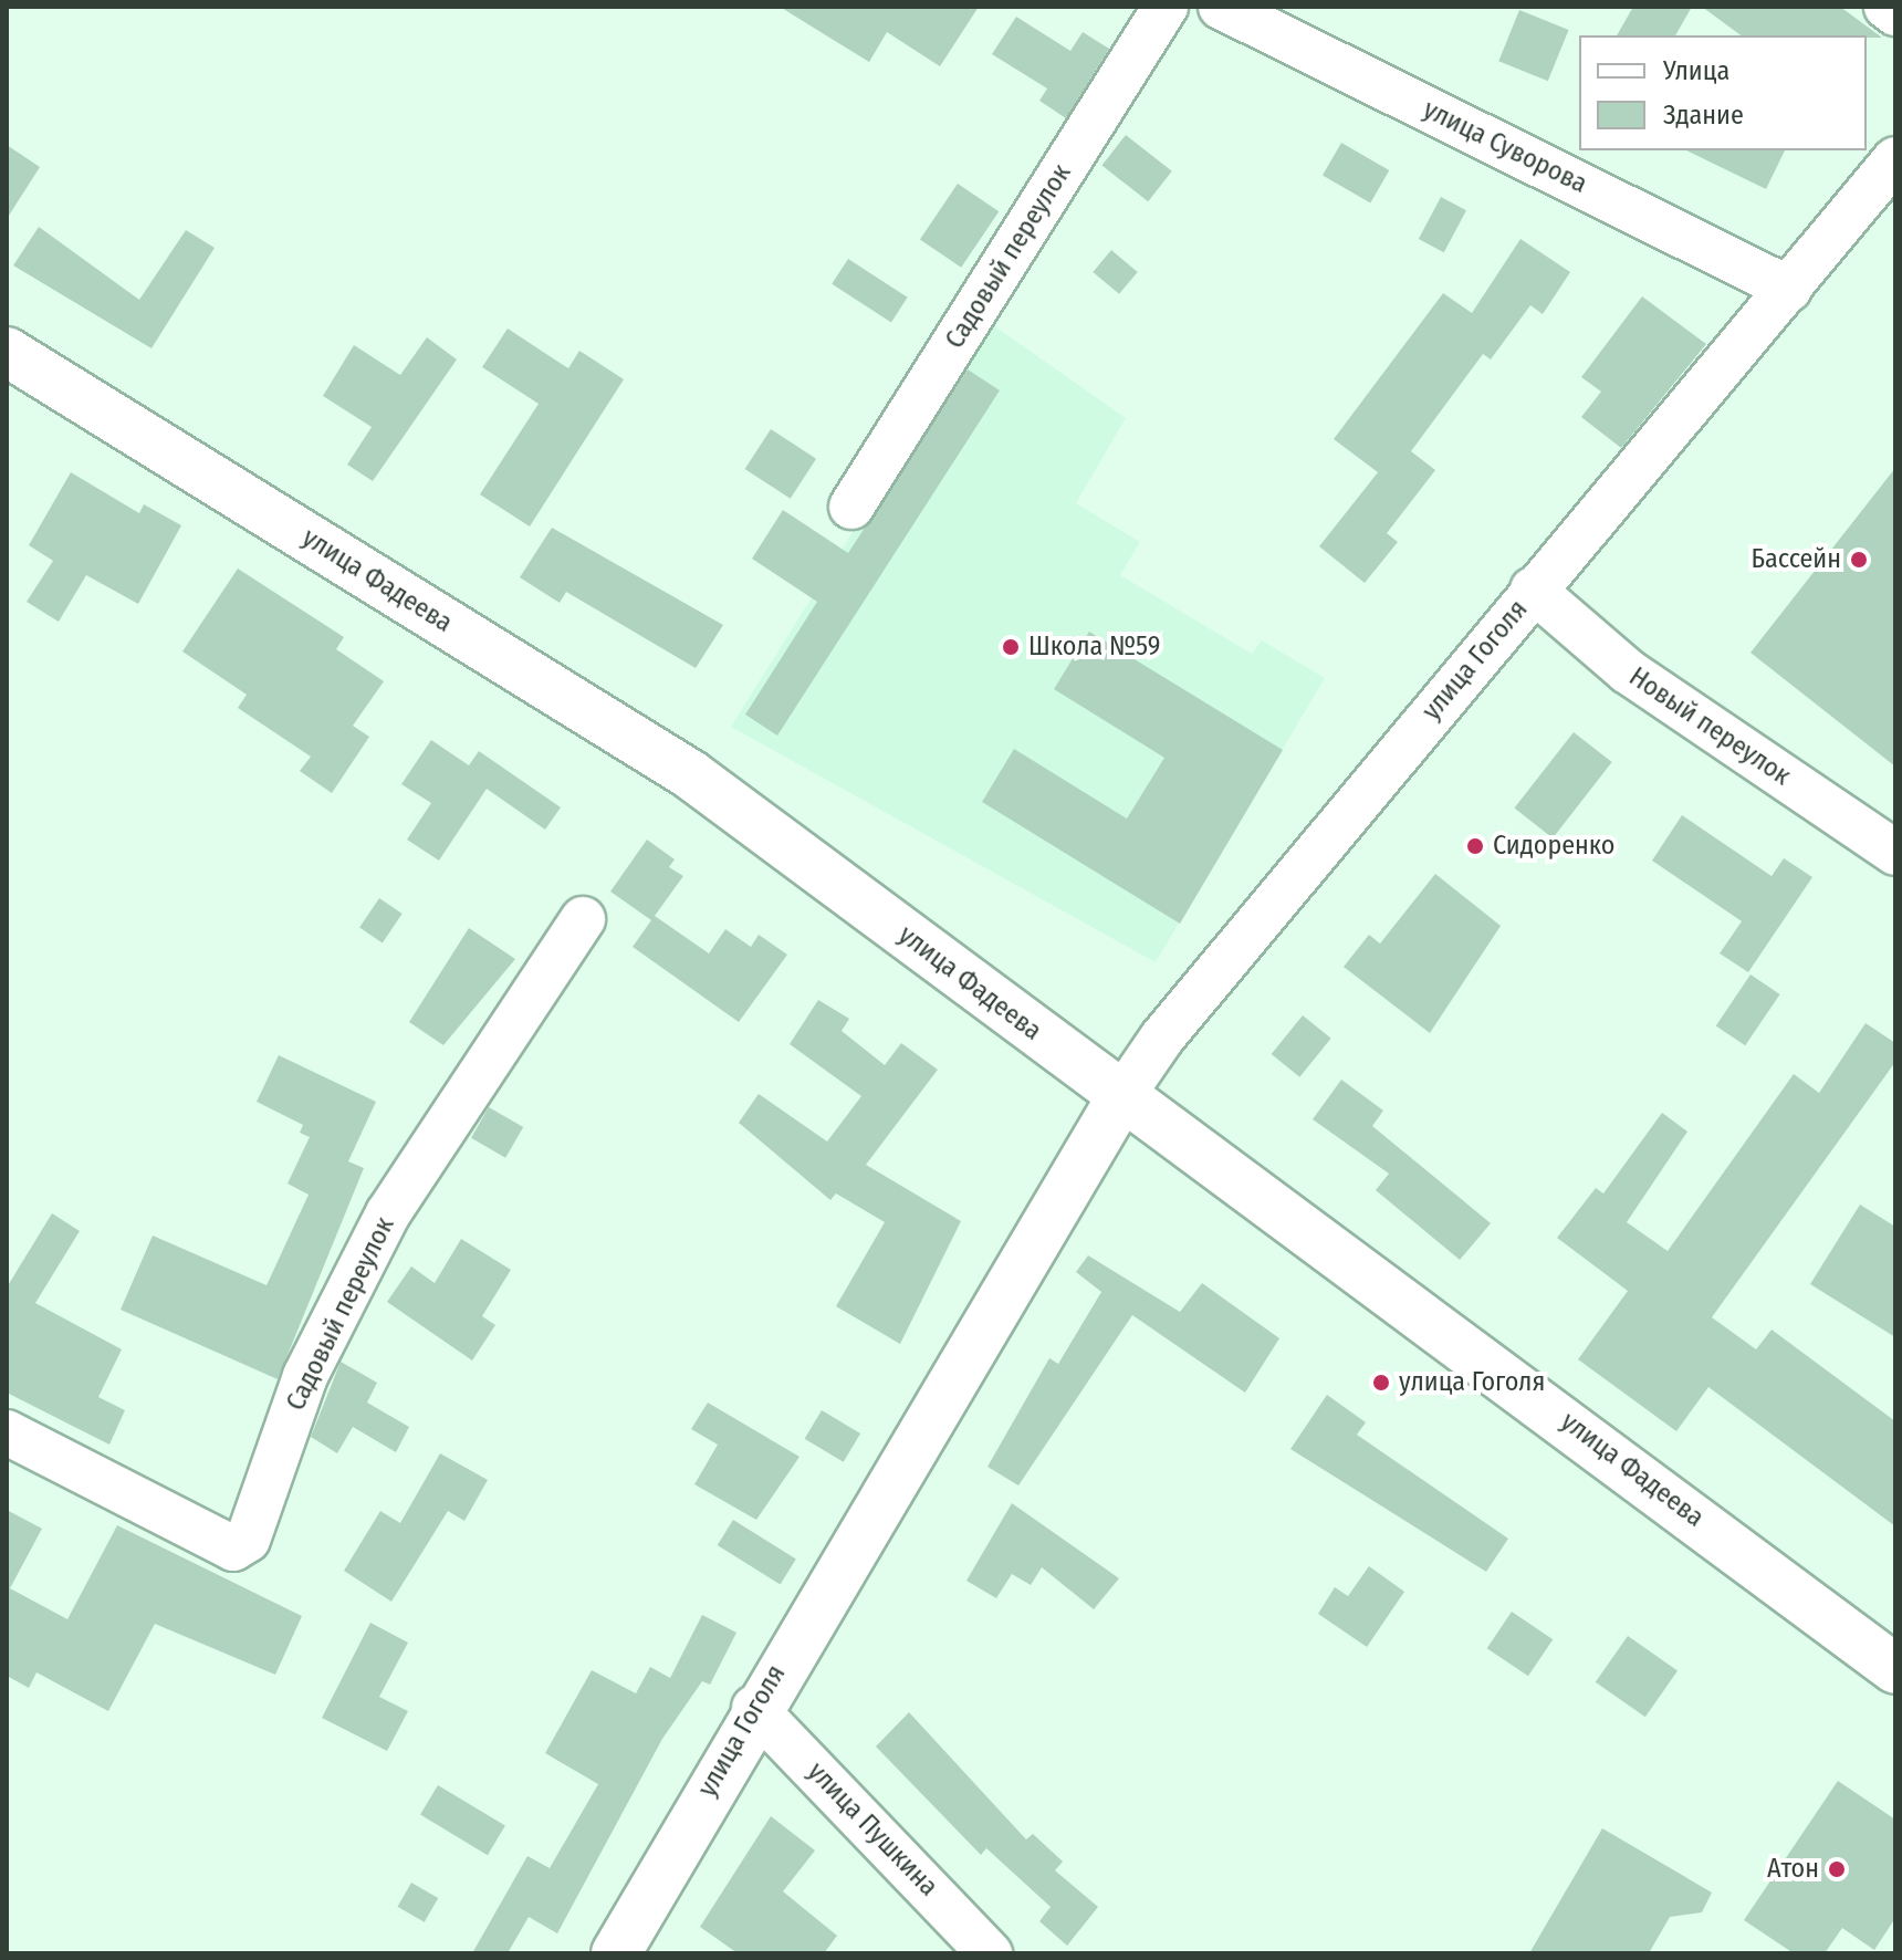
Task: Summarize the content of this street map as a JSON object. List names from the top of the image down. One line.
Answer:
{"streets":{"main road":["улица Фадеева","улица Гоголя"],"street":["улица Суворова","Садовый переулок","Новый переулок","улица Пушкина"]},"crossings":[["улица Суворова","улица Гоголя"],["улица Фадеева","улица Гоголя"],["улица Гоголя","Новый переулок"],["улица Гоголя","улица Пушкина"]],"places":["Бассейн","Школа №59","Сидоренко","улица Гоголя","Атон"],"legend":["Улица","Здание"]}
